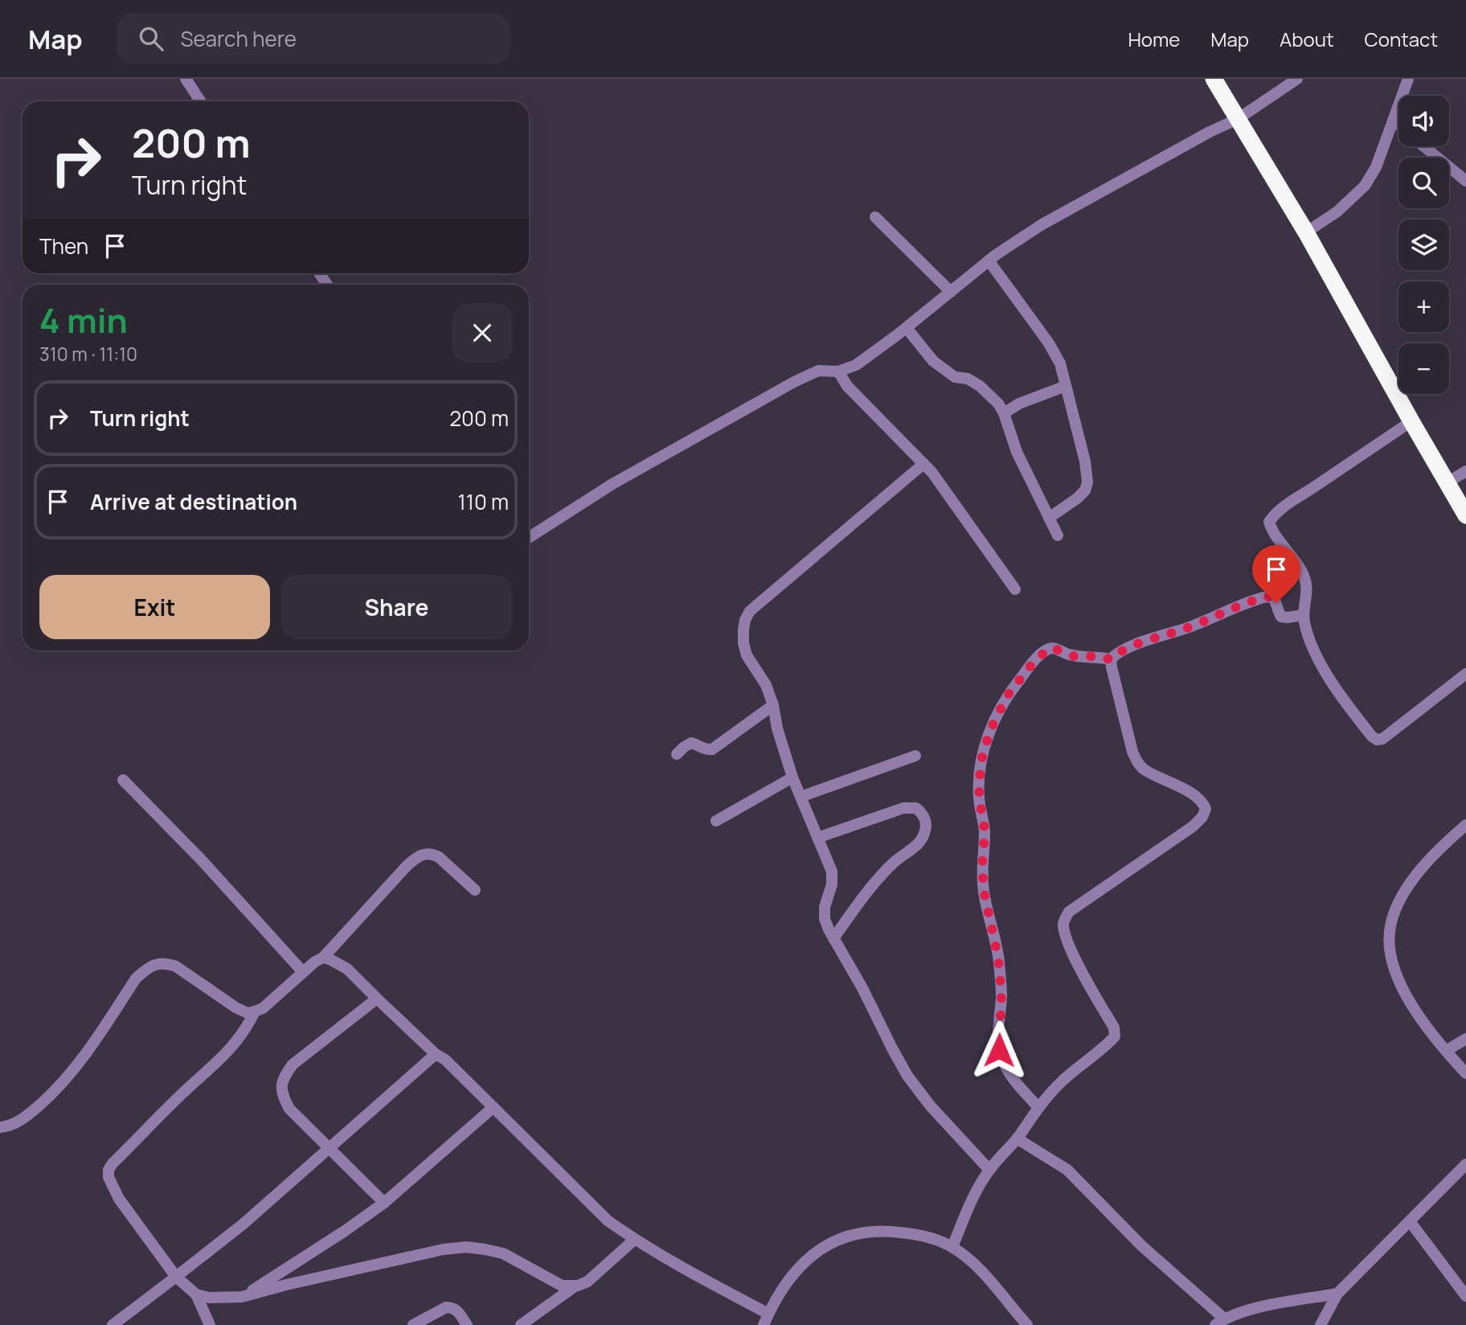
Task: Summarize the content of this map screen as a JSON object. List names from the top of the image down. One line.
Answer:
{"page":{"header":"Map","search":"Search here","nav":["Home","Map","About","Contact"],"map_buttons":["+","−"],"turn":["200 m","Turn right"],"then":"Then","heading":["4 min","310 m · 11:10"],"list":[{"name":"Turn right","value":"200 m"},{"name":"Arrive at destination","value":"110 m"}],"buttons":["Exit","Share"]}}
